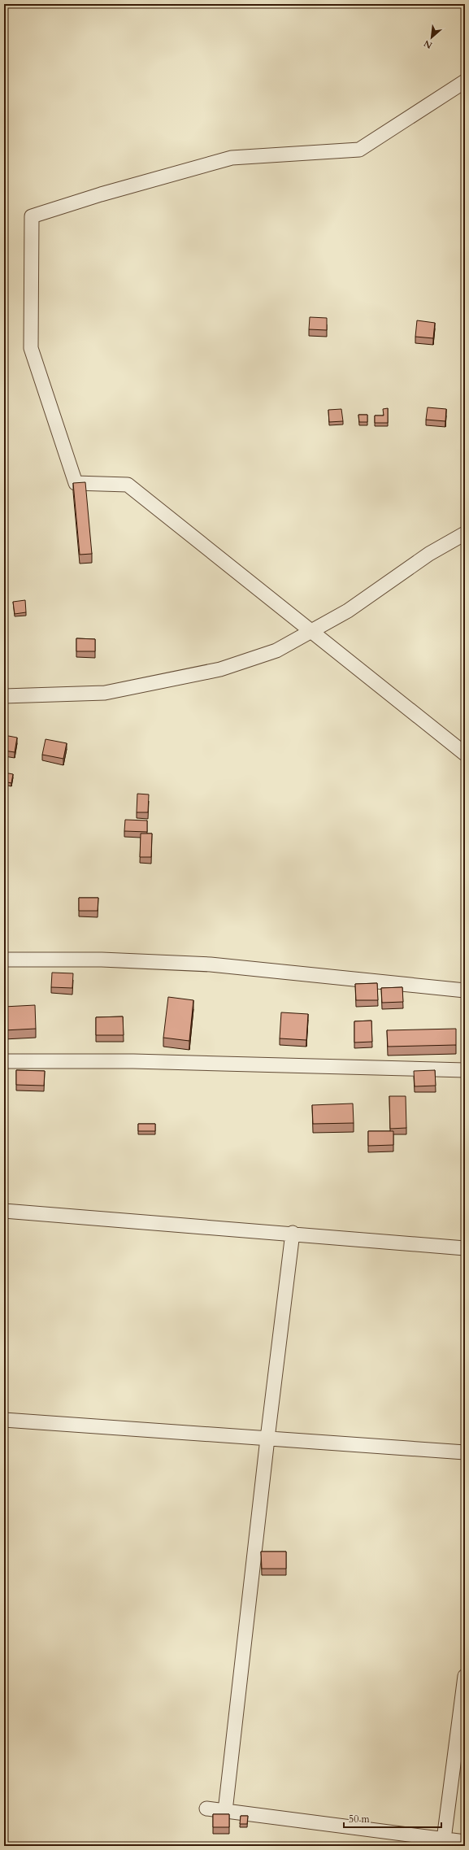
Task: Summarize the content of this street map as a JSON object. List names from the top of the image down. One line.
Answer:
{"scale_bar":"50 m","north":"bottom left"}
